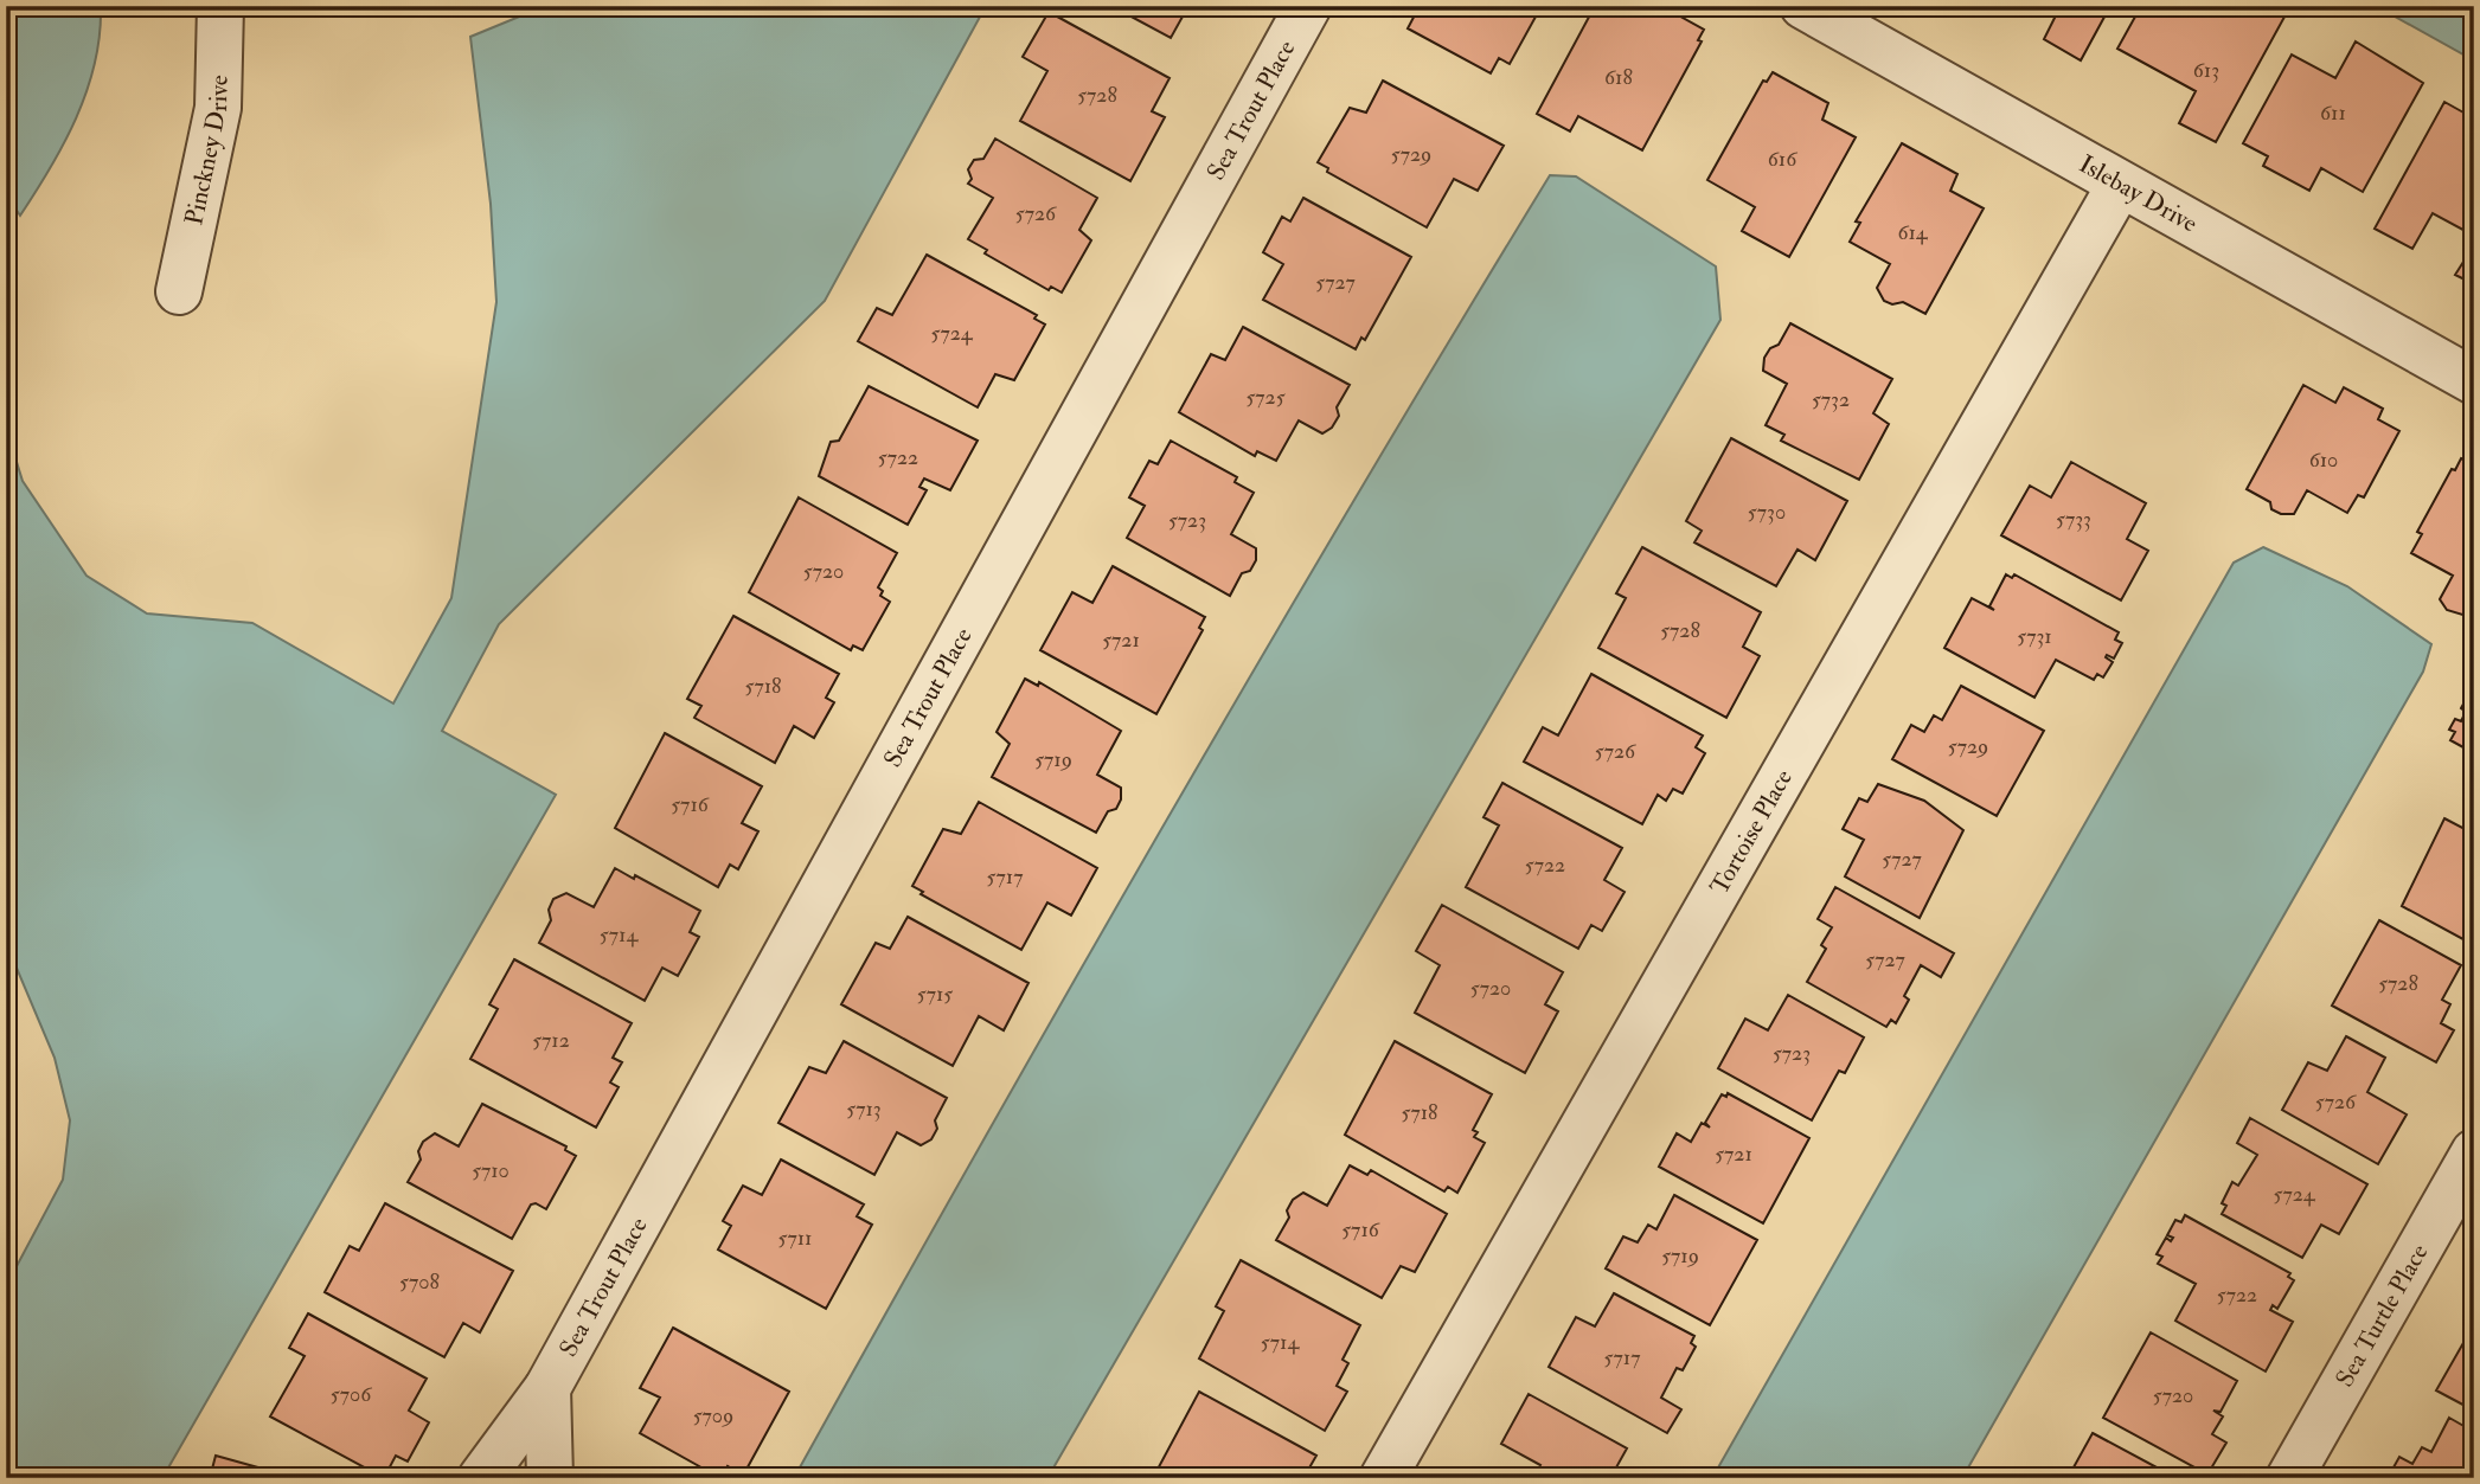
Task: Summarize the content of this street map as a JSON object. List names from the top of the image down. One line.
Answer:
{"streets":{"street":["Sea Trout Place","Pinckney Drive","Islebay Drive","Tortoise Place","Sea Turtle Place"]},"crossings":[["Islebay Drive","Tortoise Place"]],"house_numbers":["613","618","5728","611","5729","616","5726","614","5727","5724","5725","5732","5722","610","5730","5733","5723","5720","5728","5731","5721","5718","5729","5726","5719","5716","5727","5722","5717","5714","5727","5728","5720","5715","5712","5723","5726","5713","5718","5721","5710","5724","5716","5711","5719","5708","5722","5714","5717","5706","5720","5709"]}
